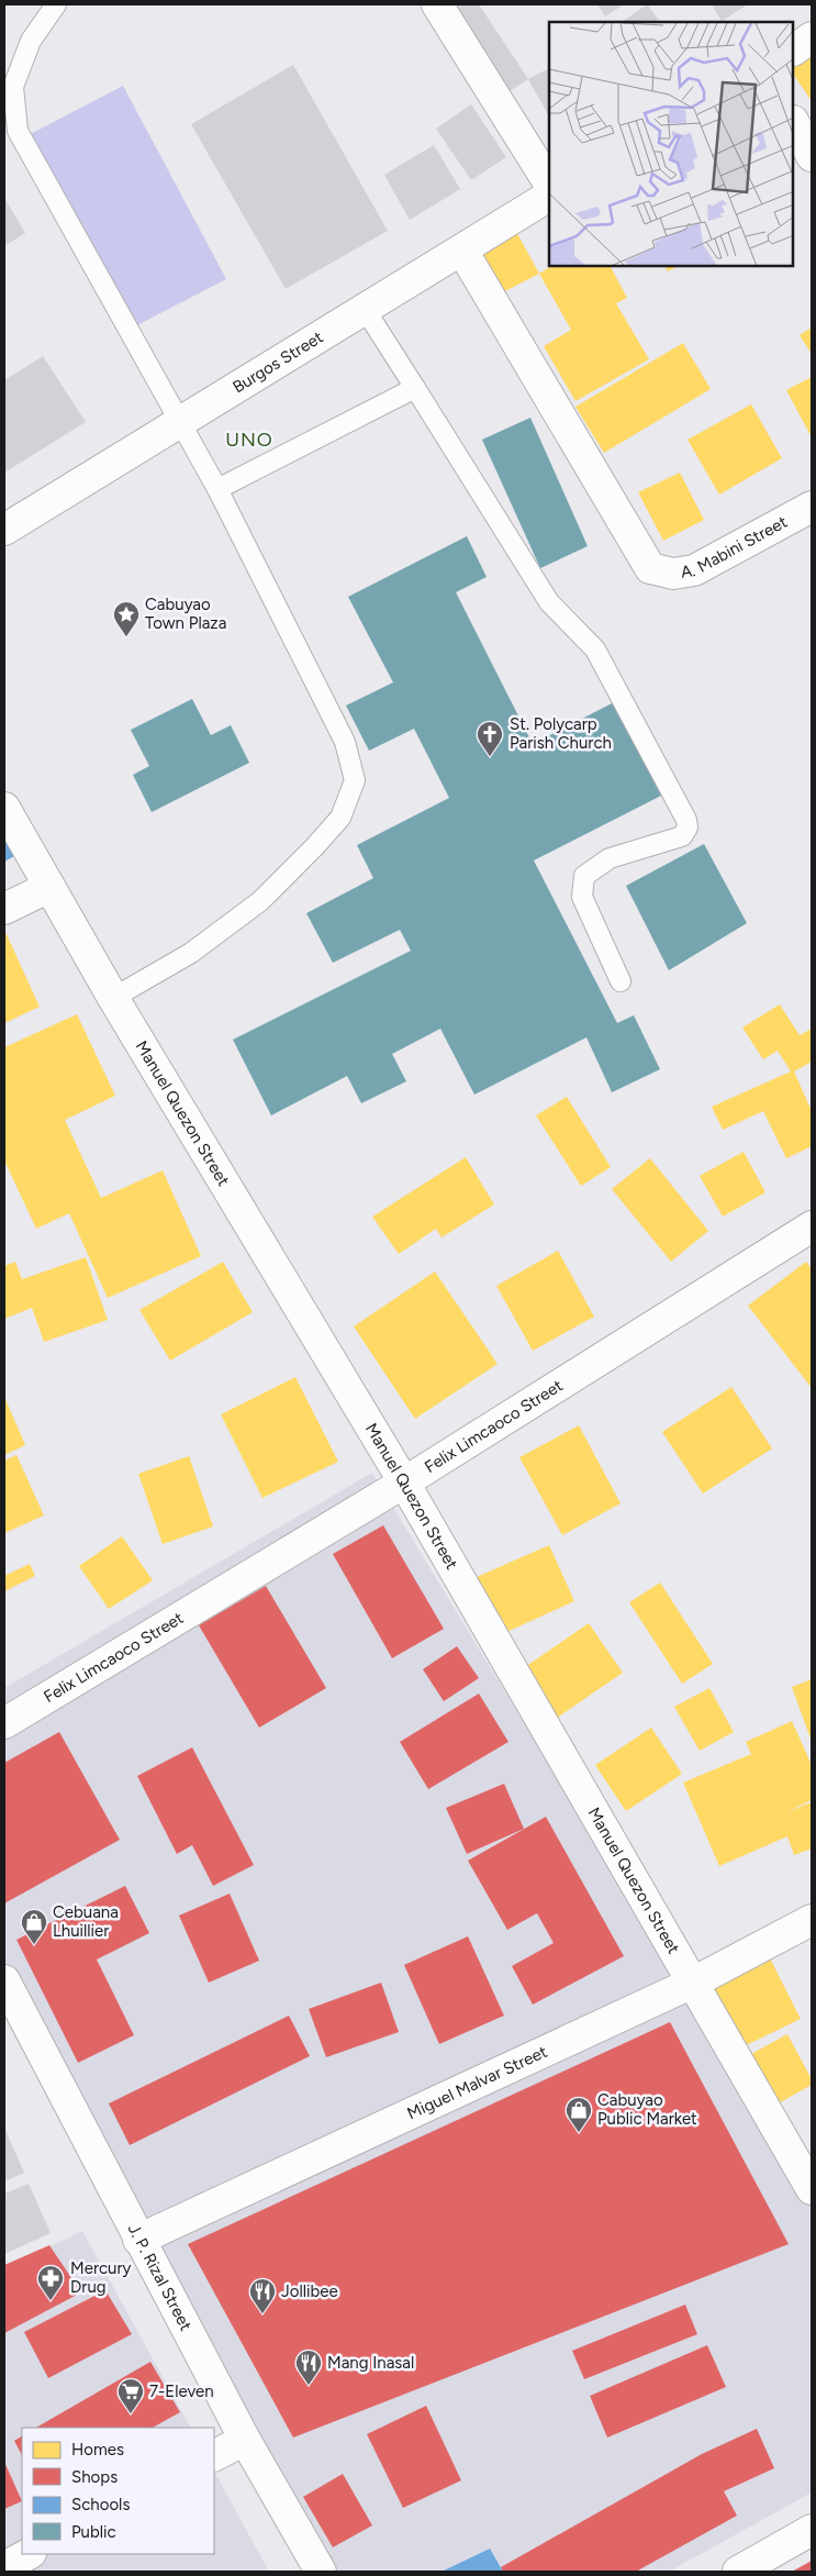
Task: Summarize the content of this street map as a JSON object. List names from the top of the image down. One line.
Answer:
{"streets":{"street":["Burgos Street","A. Mabini Street","Manuel Quezon Street","Felix Limcaoco Street","Miguel Malvar Street","J. P. Rizal Street"]},"crossings":[["Burgos Street","A. Mabini Street"],["Manuel Quezon Street","Felix Limcaoco Street"],["Manuel Quezon Street","Miguel Malvar Street"],["Miguel Malvar Street","J. P. Rizal Street"]],"districts":["UNO"],"places":{"place":["Cabuyao Town Plaza"],"church":["St. Polycarp Parish Church"],"shop":["Cebuana Lhuillier","Cabuyao Public Market"],"pharmacy":["Mercury Drug"],"restaurant":["Jollibee","Mang Inasal"],"supermarket":["7-Eleven"]},"legend":["Homes","Shops","Schools","Public"]}
